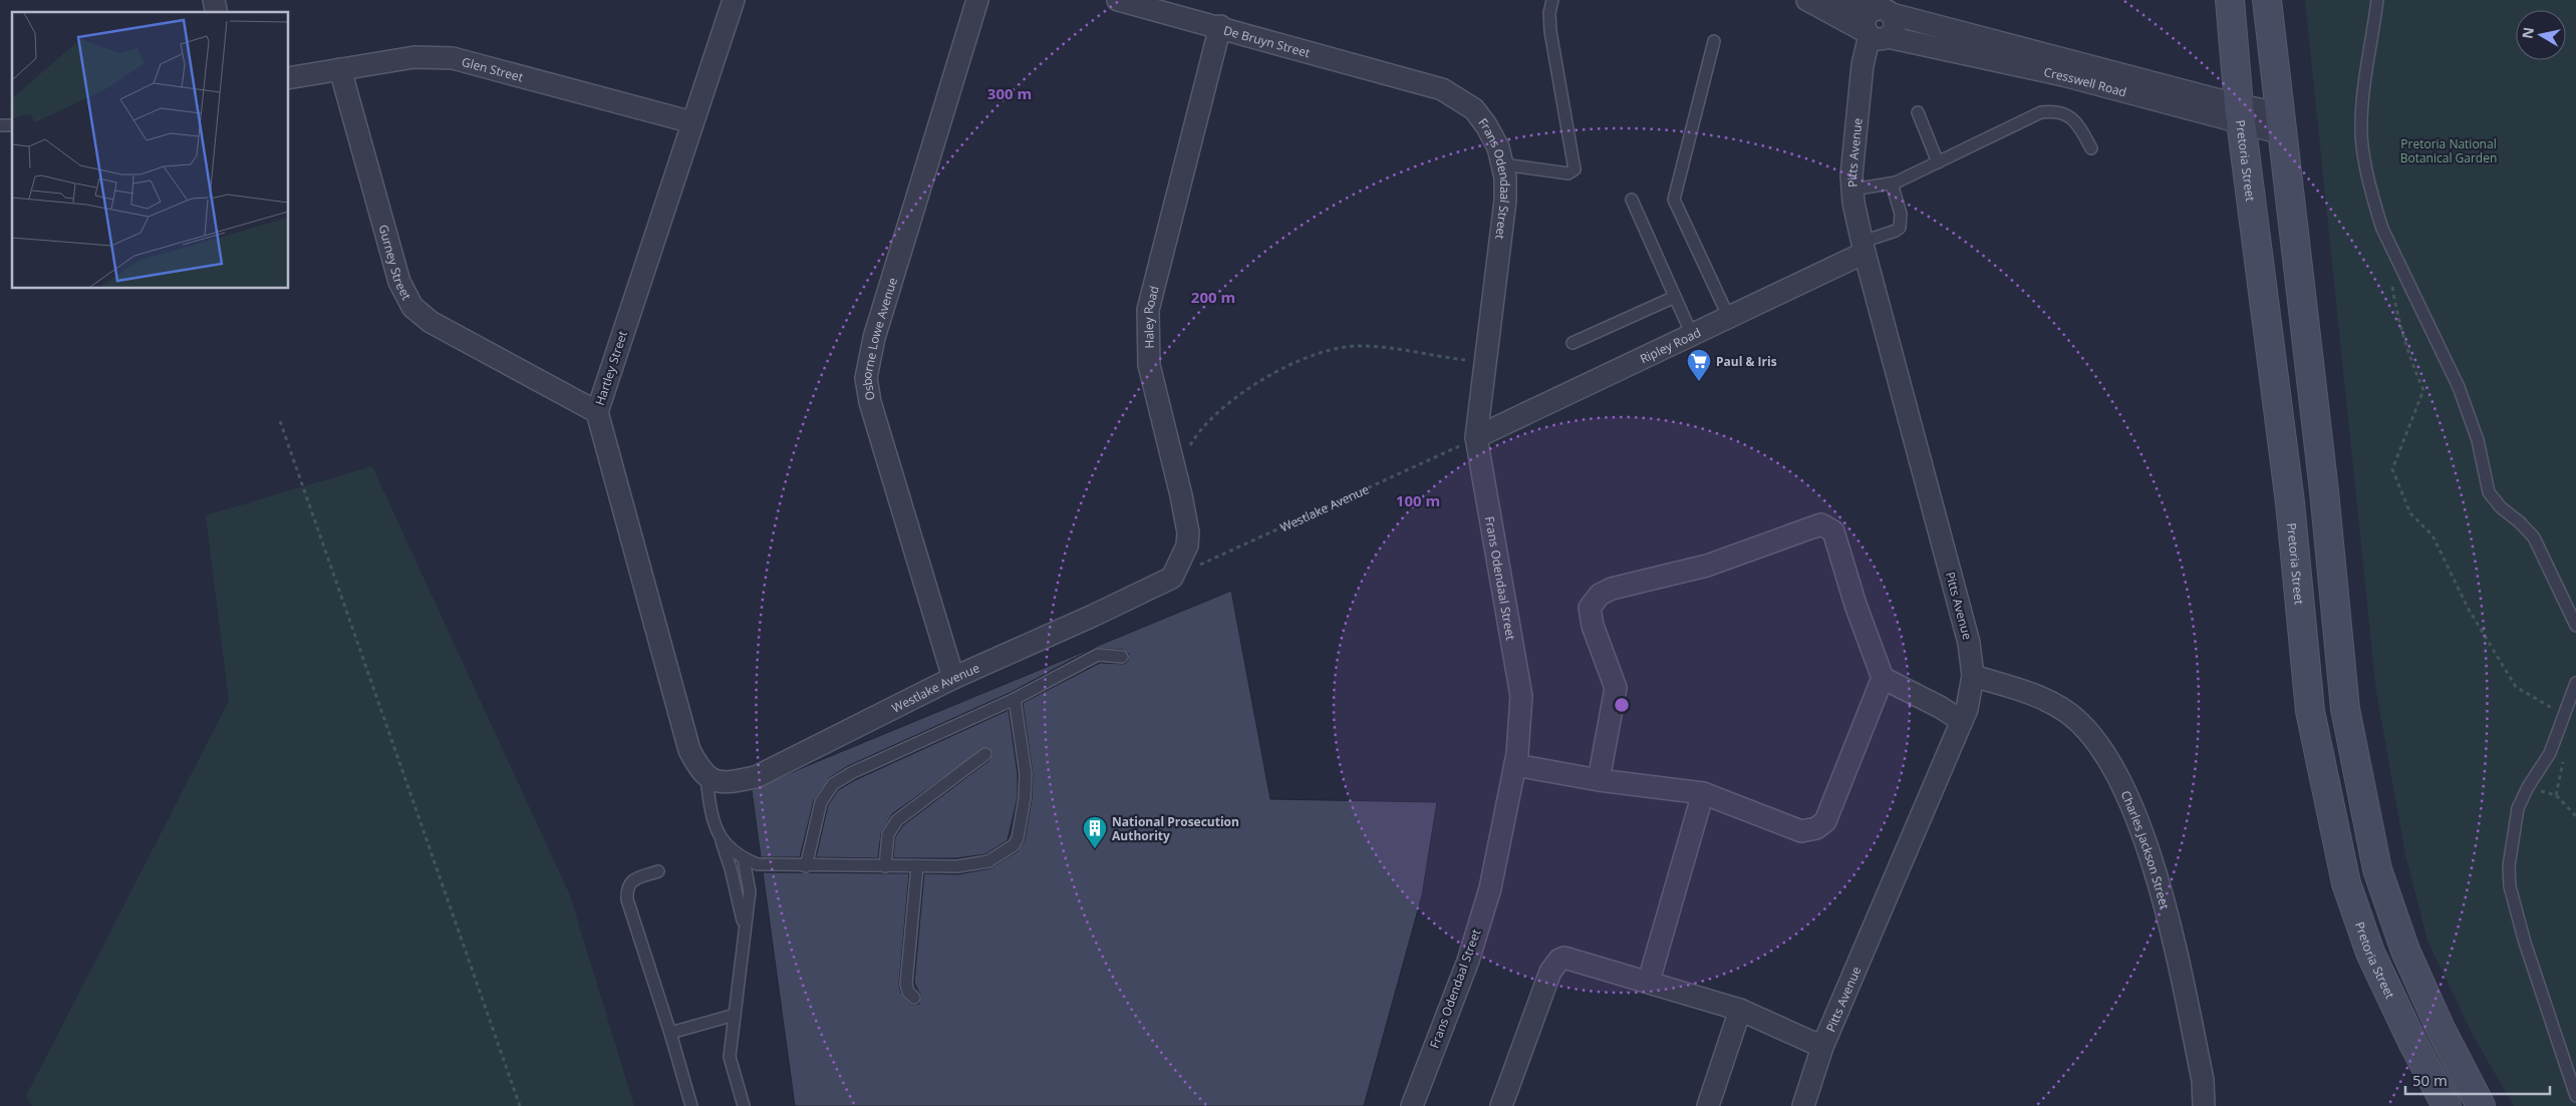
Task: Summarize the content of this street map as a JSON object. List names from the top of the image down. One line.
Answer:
{"streets":{"main road":["Pretoria Street"],"street":["De Bruyn Street","Glen Street","Cresswell Road","Pitts Avenue","Frans Odendaal Street","Gurney Street","Haley Road","Osborne Lowe Avenue","Ripley Road","Hartley Street","Westlake Avenue","Charles Jackson Street"]},"crossings":[["De Bruyn Street","Frans Odendaal Street"],["De Bruyn Street","Haley Road"],["Glen Street","Gurney Street"],["Glen Street","Hartley Street"],["Cresswell Road","Pitts Avenue"],["Cresswell Road","Pretoria Street"],["Pitts Avenue","Ripley Road"],["Pitts Avenue","Charles Jackson Street"],["Frans Odendaal Street","Ripley Road"],["Frans Odendaal Street","Westlake Avenue"],["Gurney Street","Hartley Street"],["Haley Road","Westlake Avenue"],["Osborne Lowe Avenue","Westlake Avenue"],["Ripley Road","Westlake Avenue"],["Hartley Street","Westlake Avenue"]],"parks":["Pretoria National Botanical Garden"],"places":{"supermarket":["Paul & Iris"],"building":["National Prosecution Authority"]},"scale_bar":"50 m","north":"left","rings":["300 m","200 m","100 m"]}
